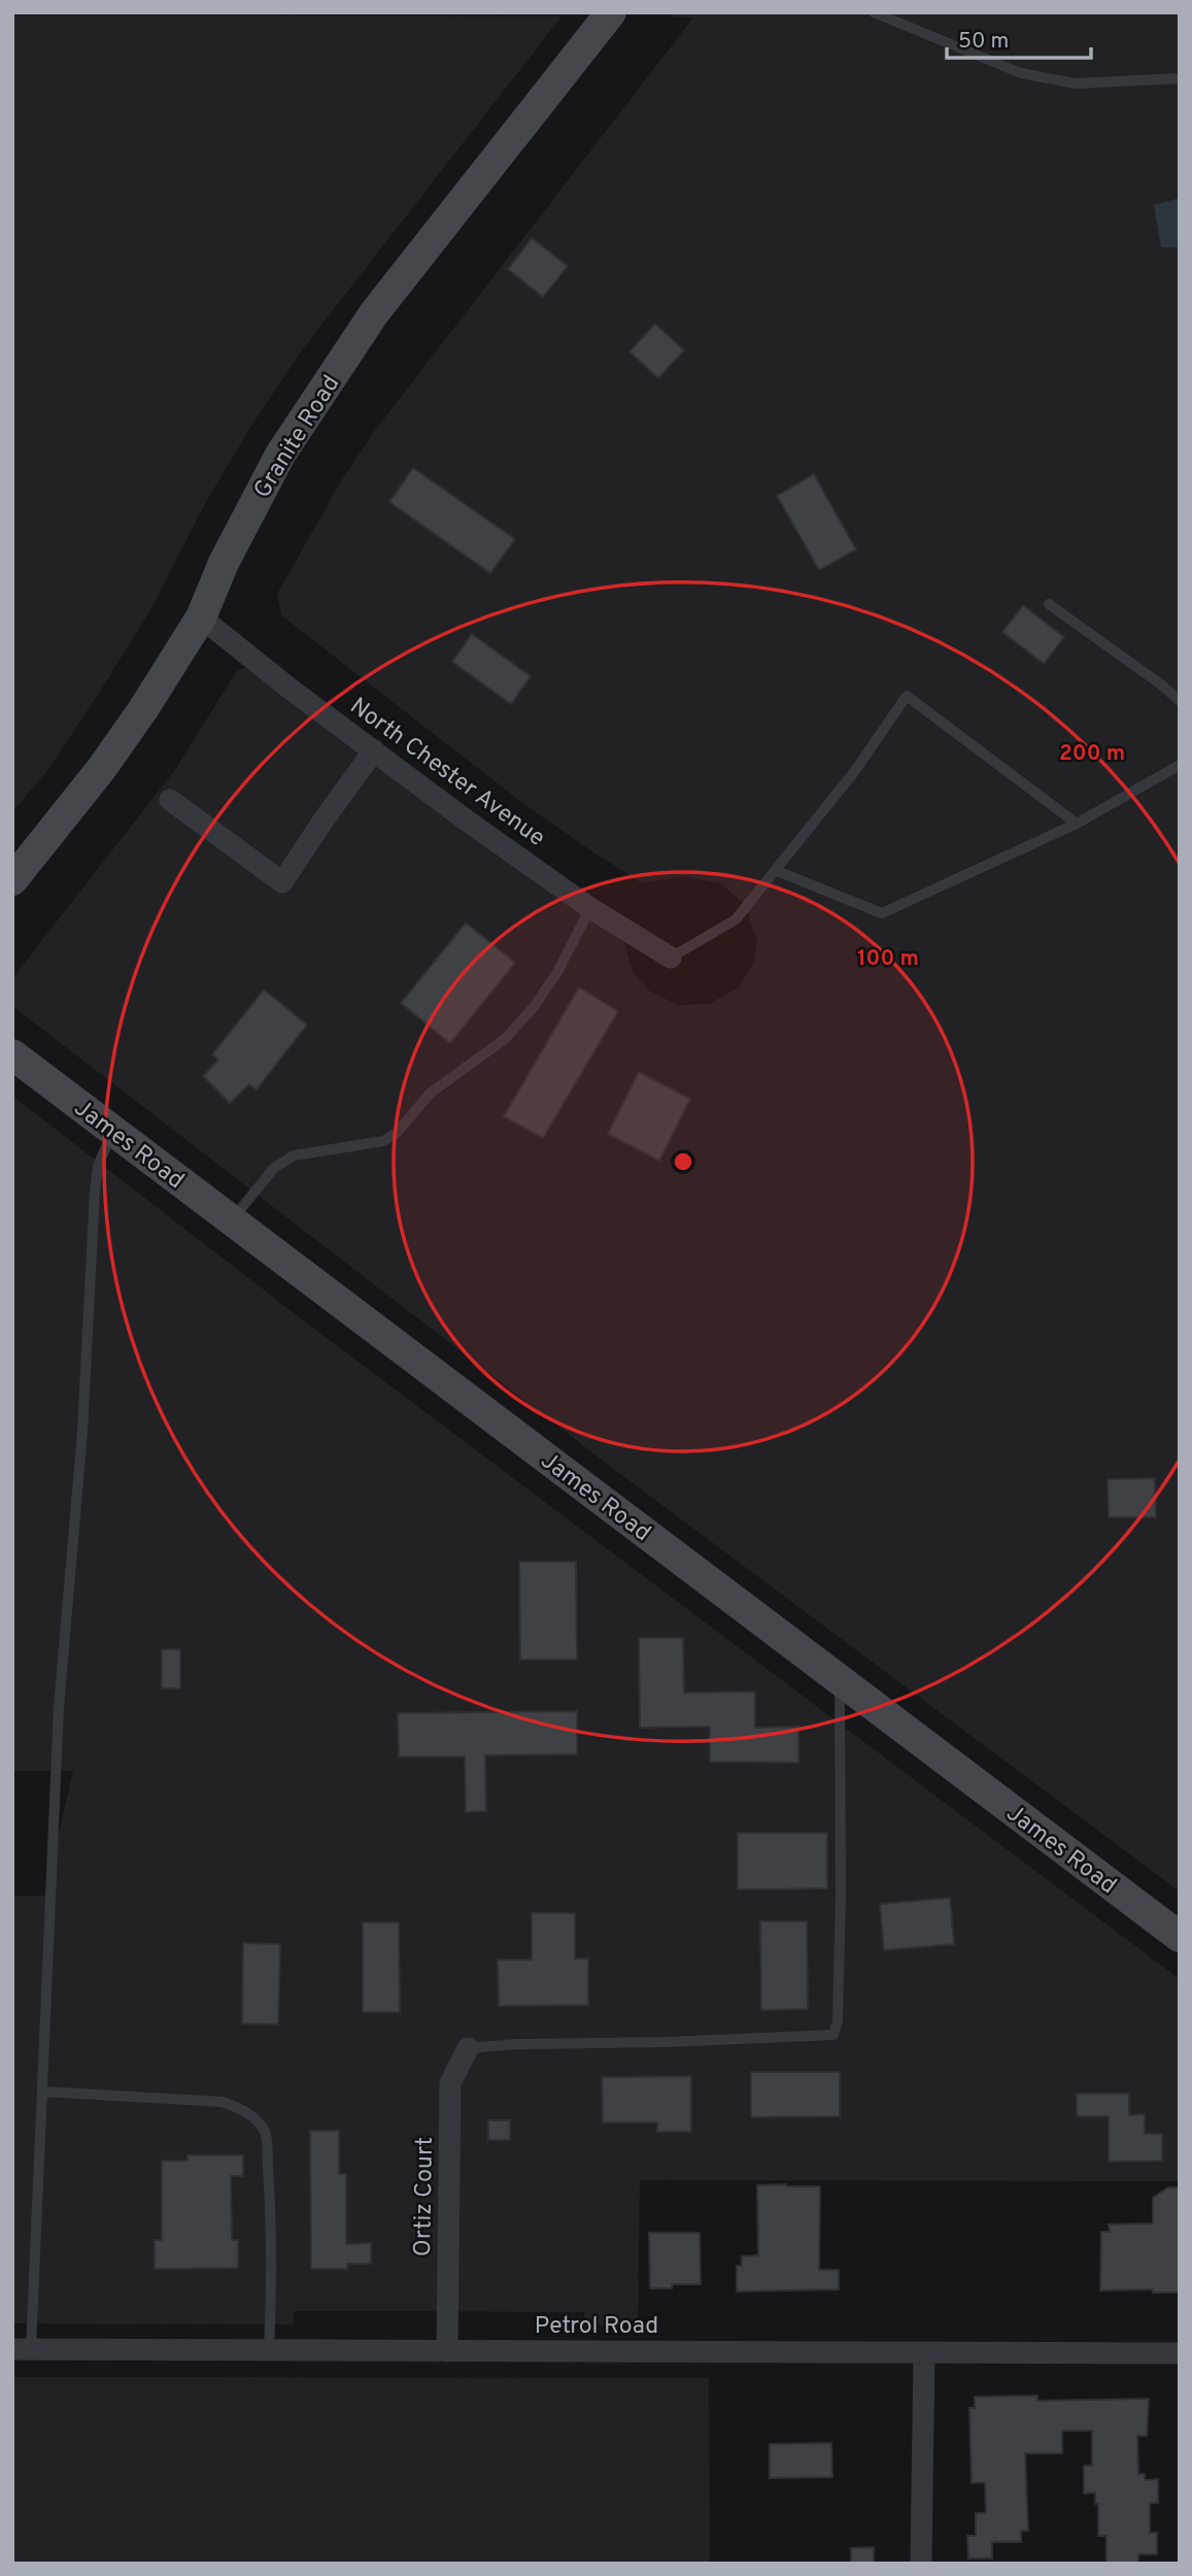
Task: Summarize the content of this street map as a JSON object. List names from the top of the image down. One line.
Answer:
{"streets":{"main road":["Granite Road","James Road"],"street":["North Chester Avenue","Ortiz Court","Petrol Road"]},"crossings":[["Granite Road","North Chester Avenue"],["Ortiz Court","Petrol Road"]],"scale_bar":"50 m","rings":["200 m","100 m"]}
